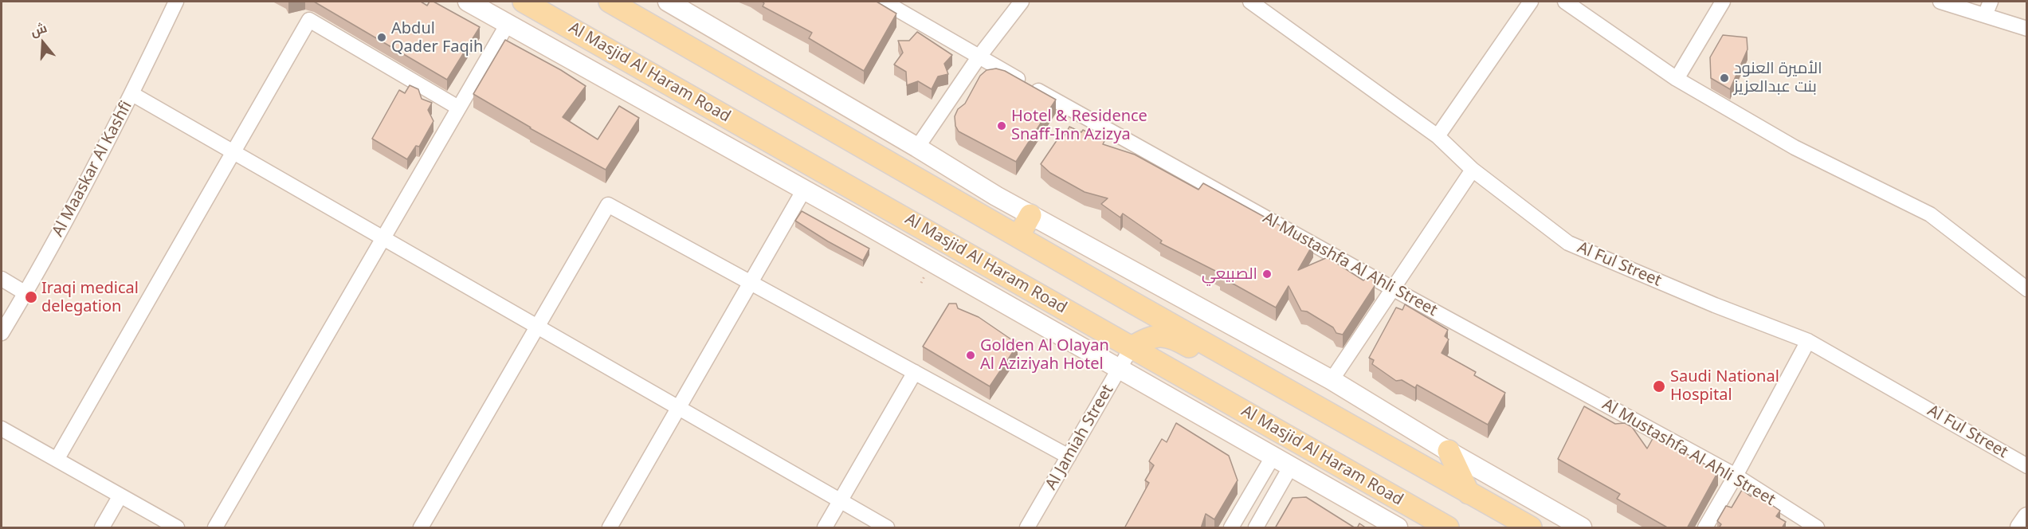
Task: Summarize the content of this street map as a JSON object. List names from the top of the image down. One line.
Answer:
{"streets":{"main road":["Al Masjid Al Haram Road"],"street":["Al Maaskar Al Kashfi","Al Mustashfa Al Ahli Street","Al Ful Street","Al Jamiah Street"]},"crossings":[["Al Masjid Al Haram Road","Al Jamiah Street"]],"places":["Abdul Qader Faqih","الأميرة العنود بنت عبدالعزيز","Hotel & Residence Snaff-Inn Azizya","الصبيعي","Iraqi medical delegation","Golden Al Olayan Al Aziziyah Hotel","Saudi National Hospital"],"north":"top"}
